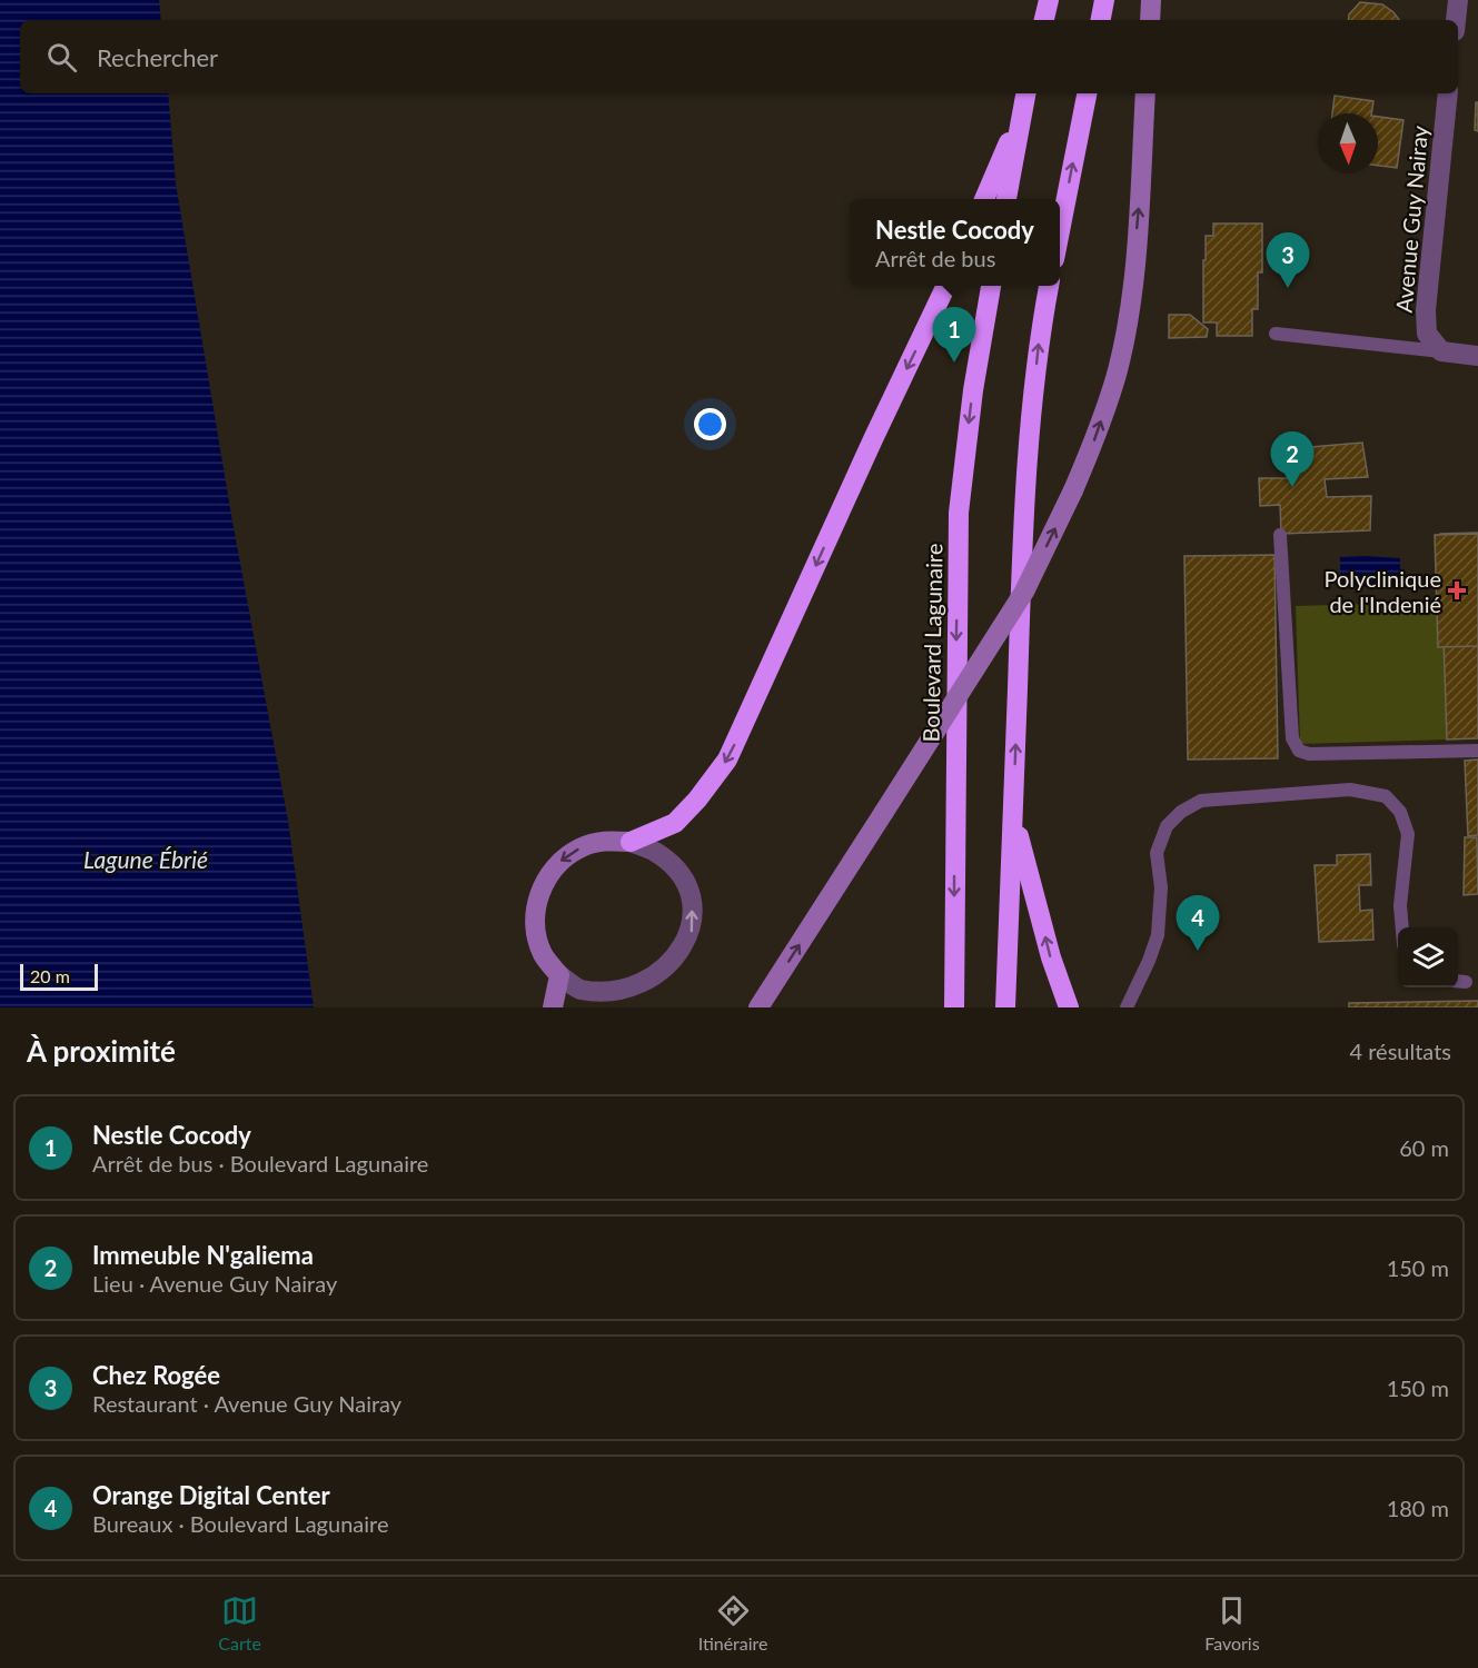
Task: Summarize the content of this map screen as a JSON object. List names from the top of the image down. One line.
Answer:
{"streets":{"highway":["Boulevard Lagunaire"],"street":["Avenue Guy Nairay"]},"water":["Lagune Ébrié"],"places":{"health":["Polyclinique de l'Indenié"]},"scale_bar":"20 m","north":"bottom","page":{"search":"Rechercher","popup":["Nestle Cocody","Arrêt de bus"],"pins":["3","1","2","4"],"scale":"20 m","heading":["À proximité","4 résultats"],"list":[{"mark":"1","name":"Nestle Cocody","note":"Arrêt de bus · Boulevard Lagunaire","value":"60 m"},{"mark":"2","name":"Immeuble N'galiema","note":"Lieu · Avenue Guy Nairay","value":"150 m"},{"mark":"3","name":"Chez Rogée","note":"Restaurant · Avenue Guy Nairay","value":"150 m"},{"mark":"4","name":"Orange Digital Center","note":"Bureaux · Boulevard Lagunaire","value":"180 m"}],"nav":["Carte","Itinéraire","Favoris"]}}
